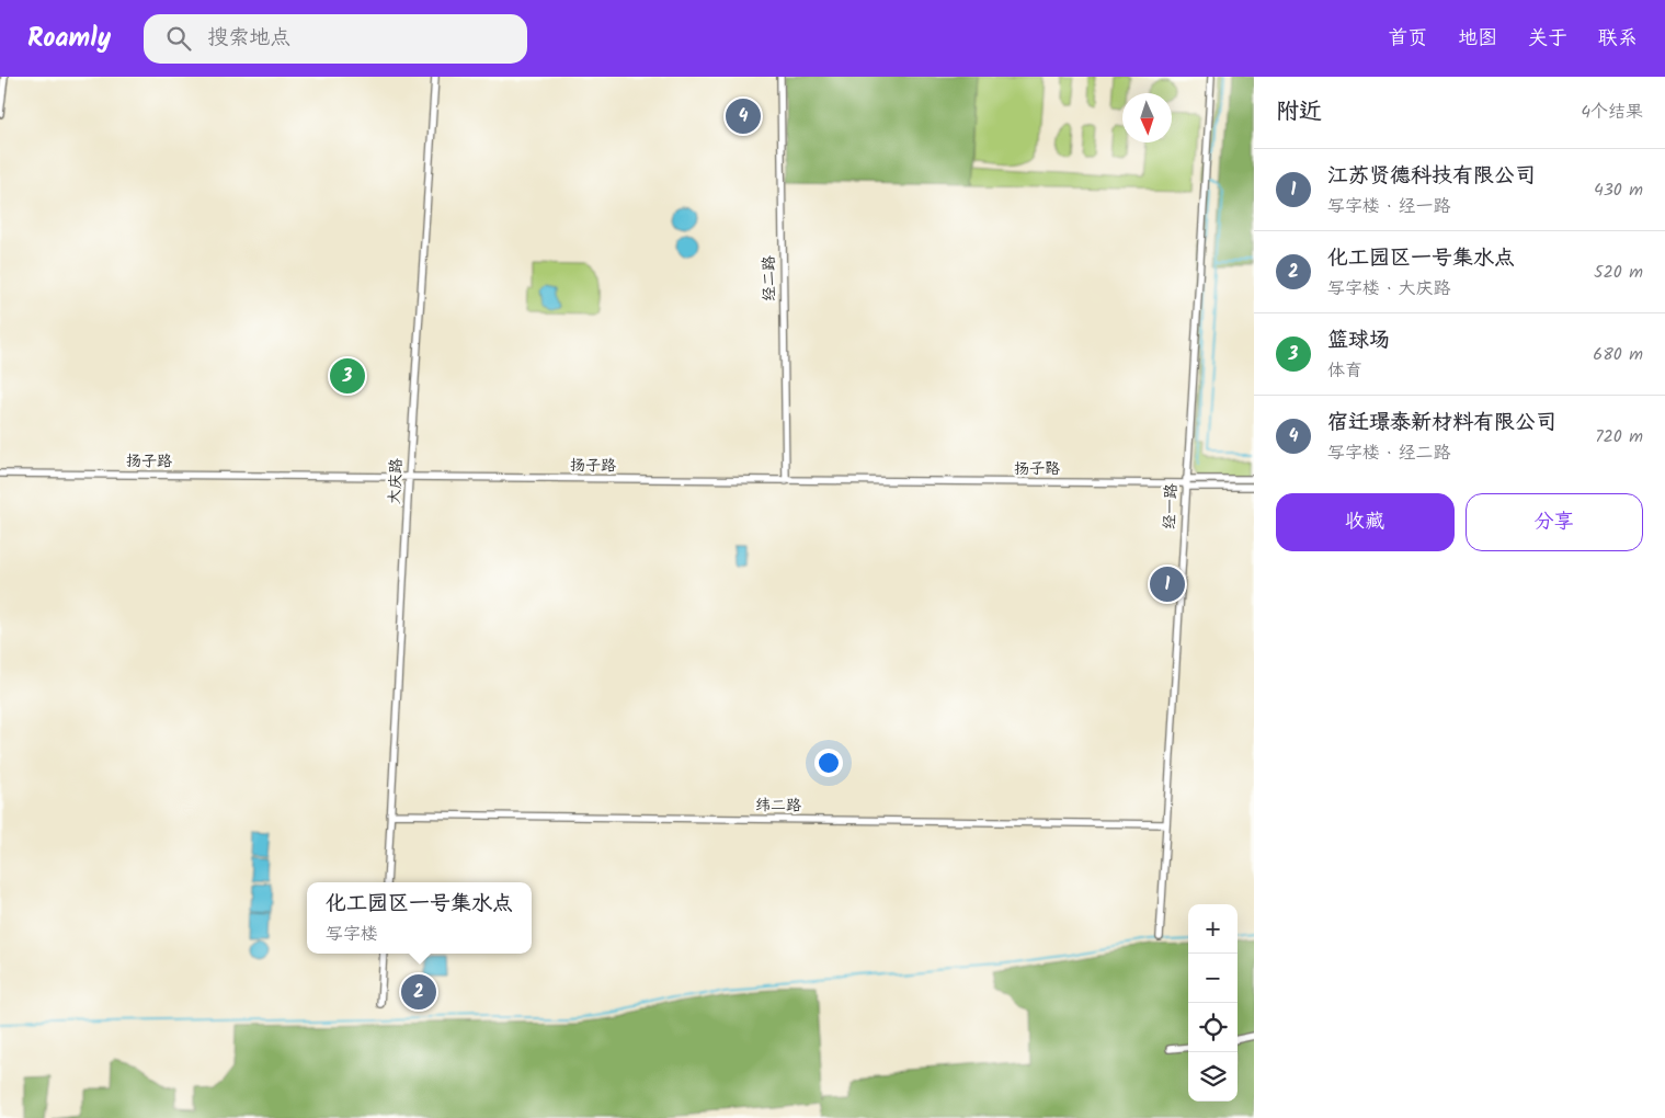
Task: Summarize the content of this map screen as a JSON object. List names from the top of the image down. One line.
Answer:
{"streets":{"street":["经二路","扬子路","大庆路","经一路","纬二路"]},"crossings":[["经二路","扬子路"],["扬子路","大庆路"],["扬子路","经一路"],["大庆路","纬二路"],["经一路","纬二路"]],"north":"bottom","page":{"header":"Roamly","search":"搜索地点","nav":["首页","地图","关于","联系"],"heading":["附近","4个结果"],"pins":["4","3","1","2"],"list":[{"mark":"1","name":"江苏贤德科技有限公司","note":"写字楼 · 经一路","value":"430 m"},{"mark":"2","name":"化工园区一号集水点","note":"写字楼 · 大庆路","value":"520 m"},{"mark":"3","name":"篮球场","note":"体育","value":"680 m"},{"mark":"4","name":"宿迁璟泰新材料有限公司","note":"写字楼 · 经二路","value":"720 m"}],"buttons":["收藏","分享"],"popup":["化工园区一号集水点","写字楼"],"map_buttons":["+","−"]}}
